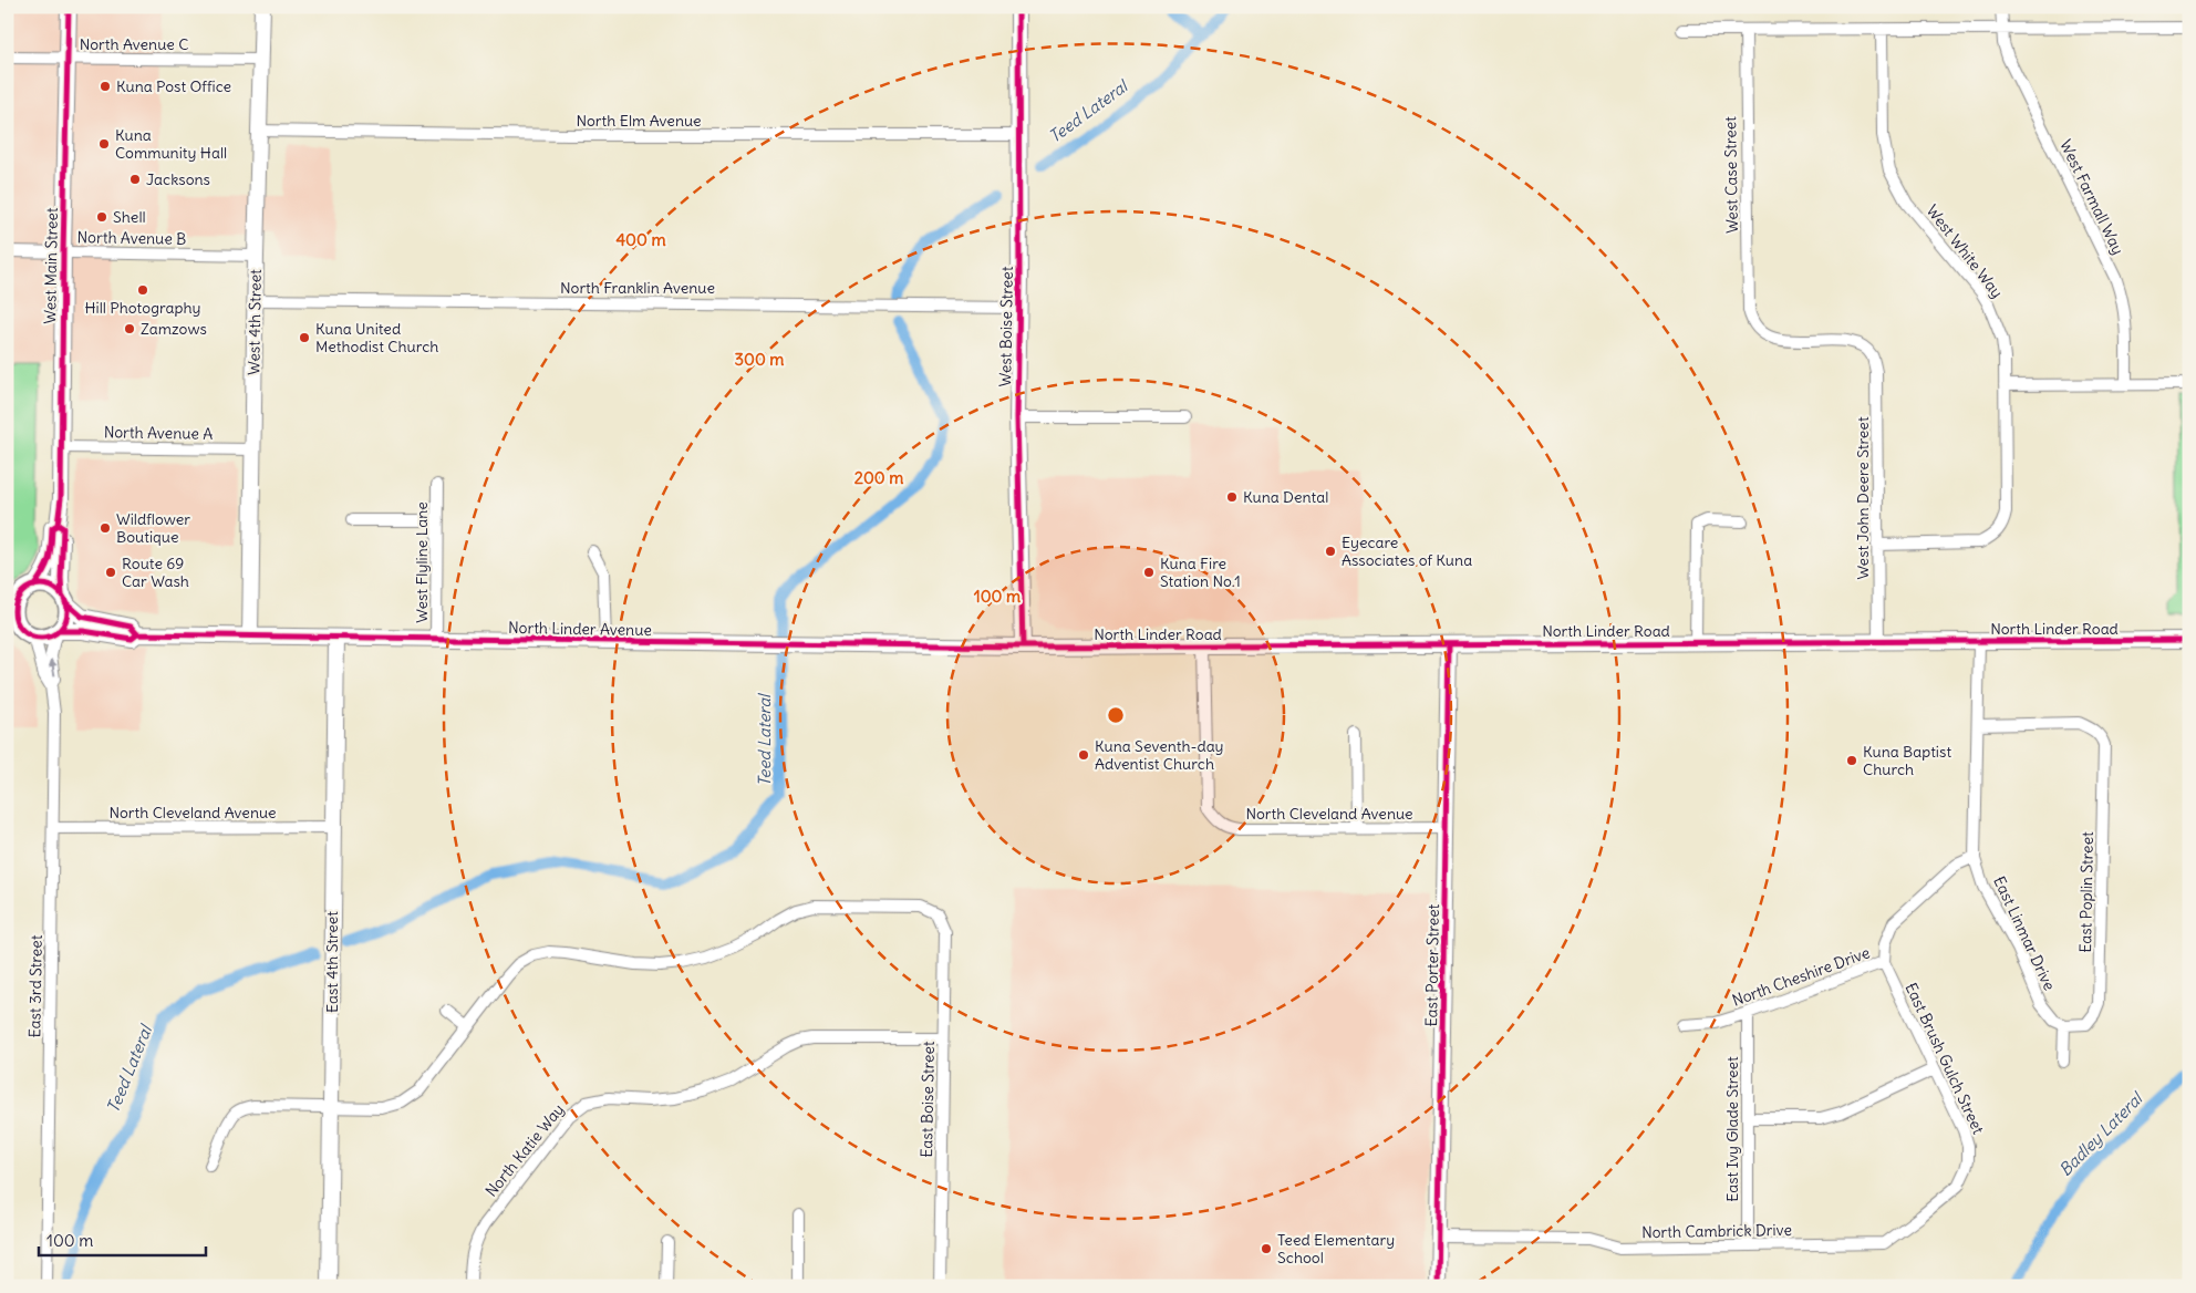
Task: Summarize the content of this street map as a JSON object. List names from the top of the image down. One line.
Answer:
{"streets":{"main road":["West Main Street","West 4th Street","West Boise Street","North Linder Avenue","North Linder Road","East 4th Street","East Porter Street"],"street":["North Avenue C","North Elm Avenue","West Case Street","West Farmall Way","North Avenue B","West White Way","North Franklin Avenue","North Avenue A","West John Deere Street","West Flyline Lane","North Cleveland Avenue","East Poplin Street","East Linmar Drive","North Cheshire Drive","East 3rd Street","East Brush Gulch Street","East Boise Street","East Ivy Glade Street","North Katie Way","North Cambrick Drive"]},"crossings":[["North Avenue C","West Main Street"],["North Avenue C","West 4th Street"],["North Elm Avenue","West 4th Street"],["North Elm Avenue","West Boise Street"],["West Case Street","West John Deere Street"],["North Avenue B","West Main Street"],["North Avenue B","West 4th Street"],["West White Way","West John Deere Street"],["West Main Street","North Avenue A"],["West Main Street","North Linder Avenue"],["West Main Street","East 3rd Street"],["North Franklin Avenue","West 4th Street"],["North Franklin Avenue","West Boise Street"],["West 4th Street","North Avenue A"],["West 4th Street","North Linder Avenue"],["West Boise Street","North Linder Avenue"],["West Boise Street","North Linder Road"],["West John Deere Street","North Linder Road"],["West Flyline Lane","North Linder Avenue"],["North Linder Avenue","North Linder Road"],["North Linder Avenue","East 4th Street"],["North Linder Avenue","East 3rd Street"],["North Linder Road","North Cleveland Avenue"],["North Linder Road","East Linmar Drive"],["North Linder Road","East Porter Street"],["North Cleveland Avenue","East 4th Street"],["North Cleveland Avenue","East Porter Street"],["North Cleveland Avenue","East 3rd Street"],["East Poplin Street","East Linmar Drive"],["East Linmar Drive","North Cheshire Drive"],["East Porter Street","North Cambrick Drive"],["North Cheshire Drive","East Brush Gulch Street"],["North Cheshire Drive","East Ivy Glade Street"],["East Brush Gulch Street","North Cambrick Drive"],["East Boise Street","North Katie Way"],["East Ivy Glade Street","North Cambrick Drive"]],"water":["Teed Lateral","Badley Lateral"],"places":["Kuna Post Office","Kuna Community Hall","Jacksons","Shell","Hill Photography","Zamzows","Kuna United Methodist Church","Kuna Dental","Wildflower Boutique","Eyecare Associates of Kuna","Route 69 Car Wash","Kuna Fire Station No.1","Kuna Seventh-day Adventist Church","Kuna Baptist Church","Teed Elementary School"],"scale_bar":"100 m","rings":["400 m","300 m","200 m","100 m"]}
